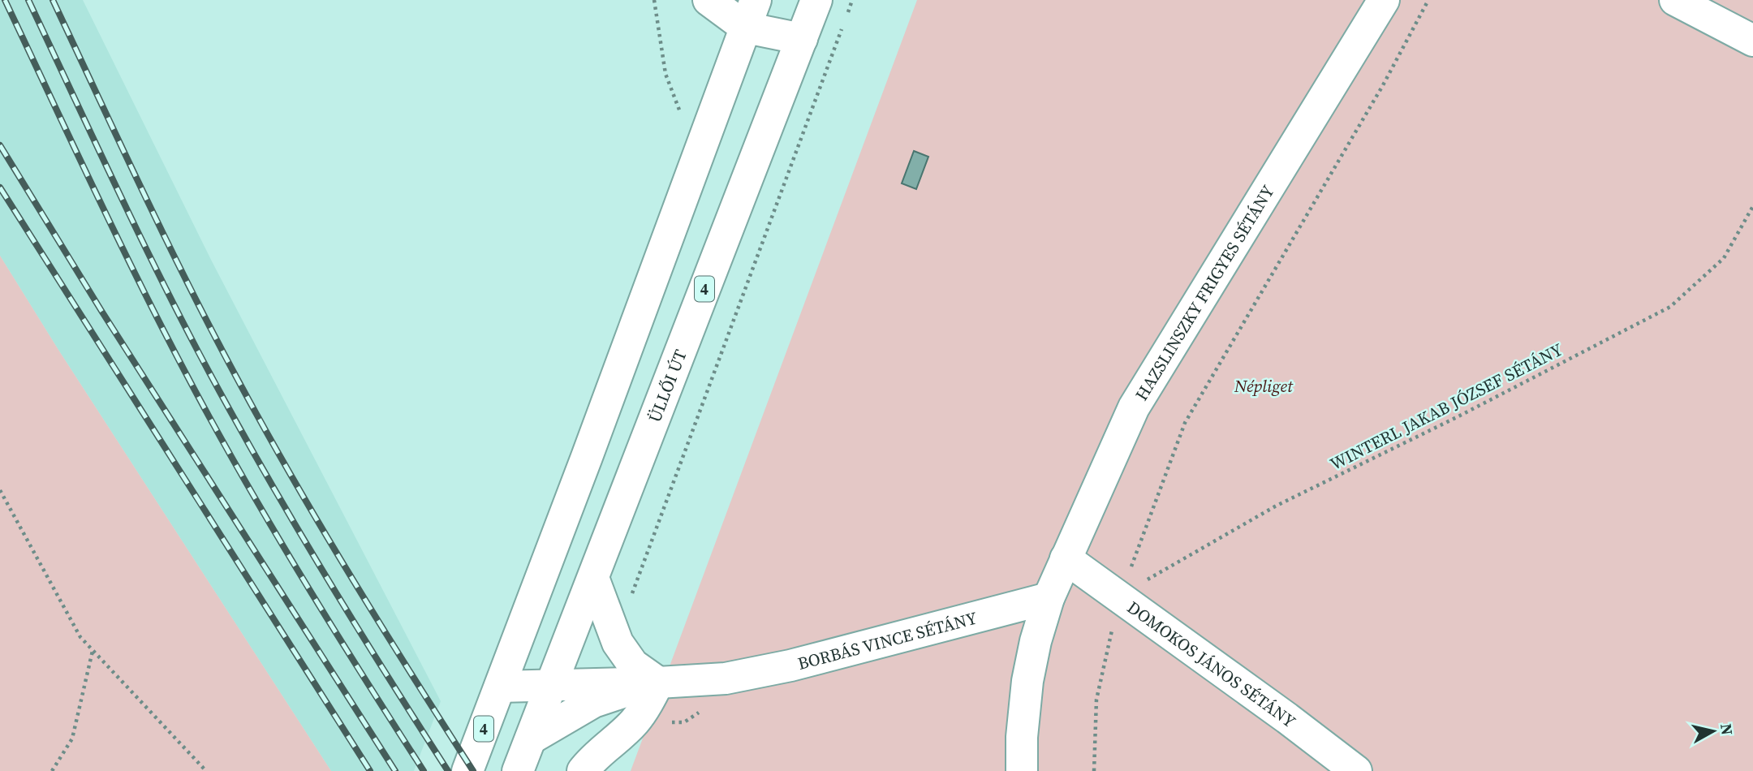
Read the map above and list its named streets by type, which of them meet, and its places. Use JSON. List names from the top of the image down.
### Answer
{
  "streets": {
    "main road": [
      "4",
      "HAZSLINSZKY FRIGYES SÉTÁNY",
      "ÜLLŐI ÚT",
      "BORBÁS VINCE SÉTÁNY",
      "DOMOKOS JÁNOS SÉTÁNY"
    ],
    "path": ["WINTERL JAKAB JÓZSEF SÉTÁNY"]
  },
  "crossings": [
    ["HAZSLINSZKY FRIGYES SÉTÁNY", "BORBÁS VINCE SÉTÁNY"],
    ["HAZSLINSZKY FRIGYES SÉTÁNY", "DOMOKOS JÁNOS SÉTÁNY"],
    ["WINTERL JAKAB JÓZSEF SÉTÁNY", "DOMOKOS JÁNOS SÉTÁNY"]
  ],
  "parks": ["Népliget"],
  "north": "right"
}
